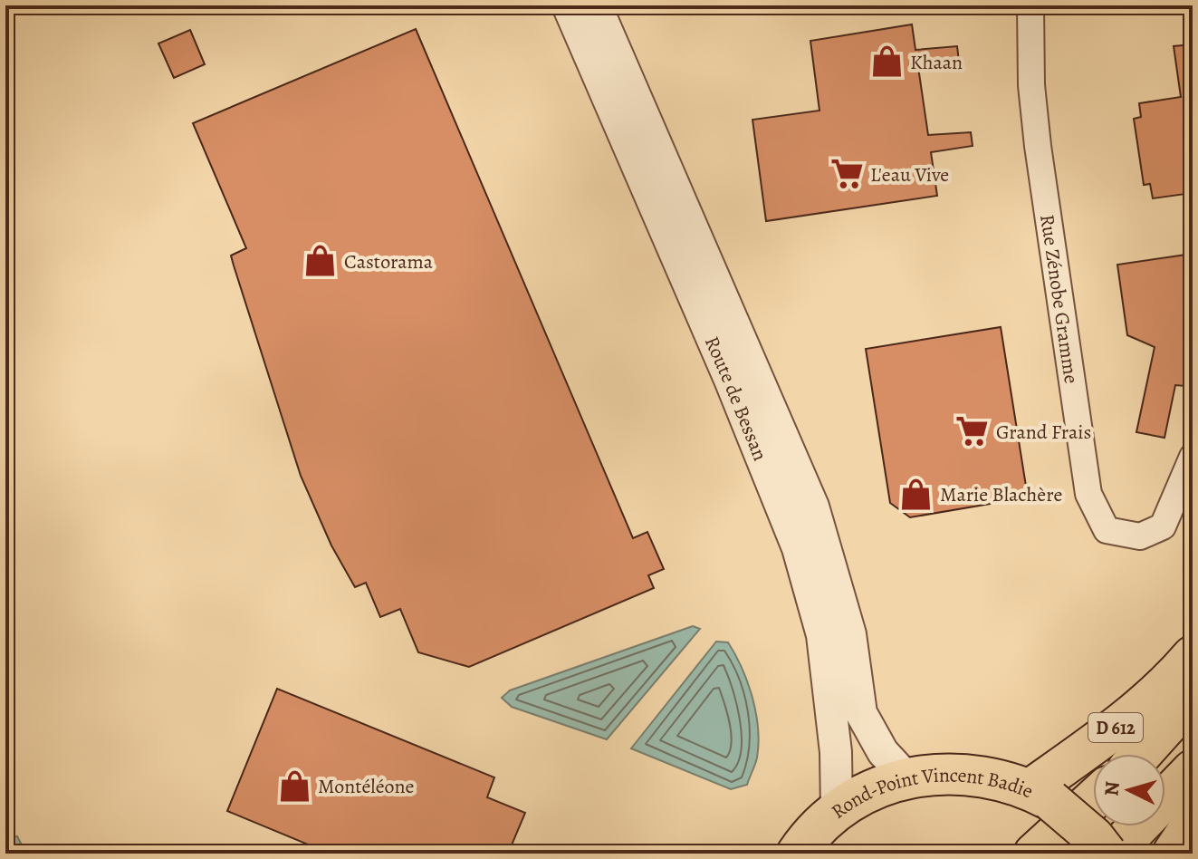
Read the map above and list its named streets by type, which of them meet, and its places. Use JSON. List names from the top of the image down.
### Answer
{
  "streets": {
    "main road": ["D 612", "Rond-Point Vincent Badie"],
    "street": ["Rue Zénobe Gramme", "Route de Bessan"]
  },
  "crossings": [
    ["Route de Bessan", "Rond-Point Vincent Badie"],
    ["D 612", "Rond-Point Vincent Badie"]
  ],
  "places": {
    "shop": [
      "Khaan",
      "Castorama",
      "Marie Blachère",
      "Montéléone"
    ],
    "supermarket": ["L'eau Vive", "Grand Frais"]
  },
  "north": "left"
}
